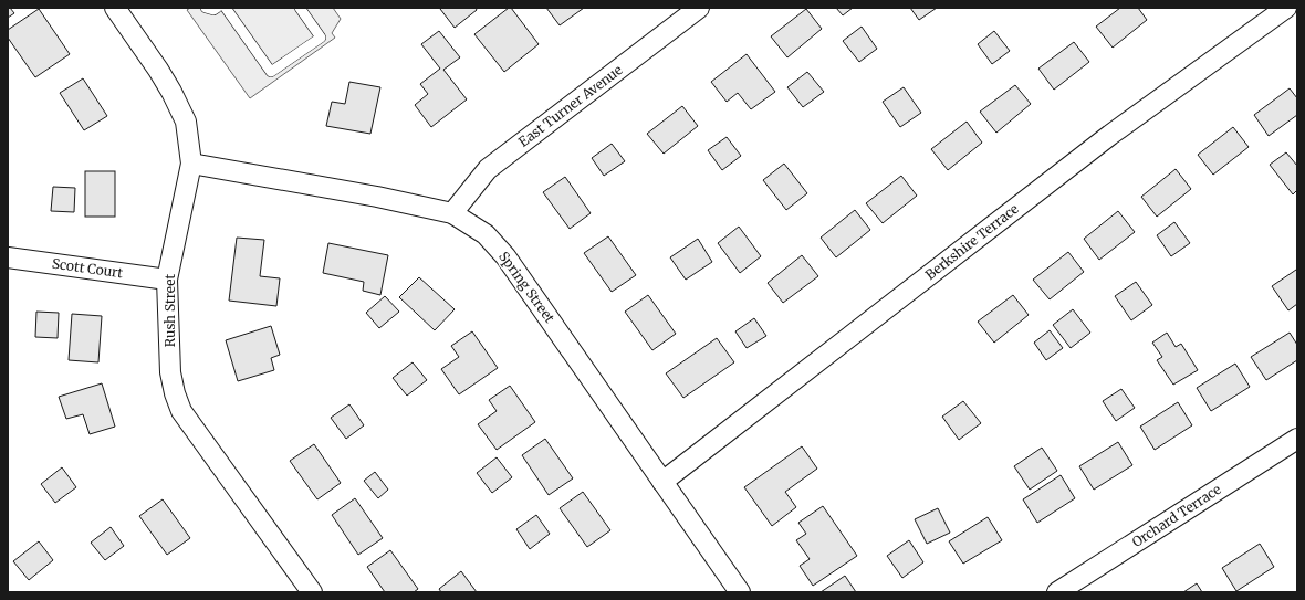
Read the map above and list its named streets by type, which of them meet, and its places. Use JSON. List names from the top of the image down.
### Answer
{
  "streets": {
    "street": [
      "East Turner Avenue",
      "Berkshire Terrace",
      "Scott Court",
      "Spring Street",
      "Rush Street",
      "Orchard Terrace"
    ]
  },
  "crossings": [
    ["East Turner Avenue", "Spring Street"],
    ["Berkshire Terrace", "Spring Street"],
    ["Scott Court", "Rush Street"],
    ["Spring Street", "Rush Street"]
  ]
}
